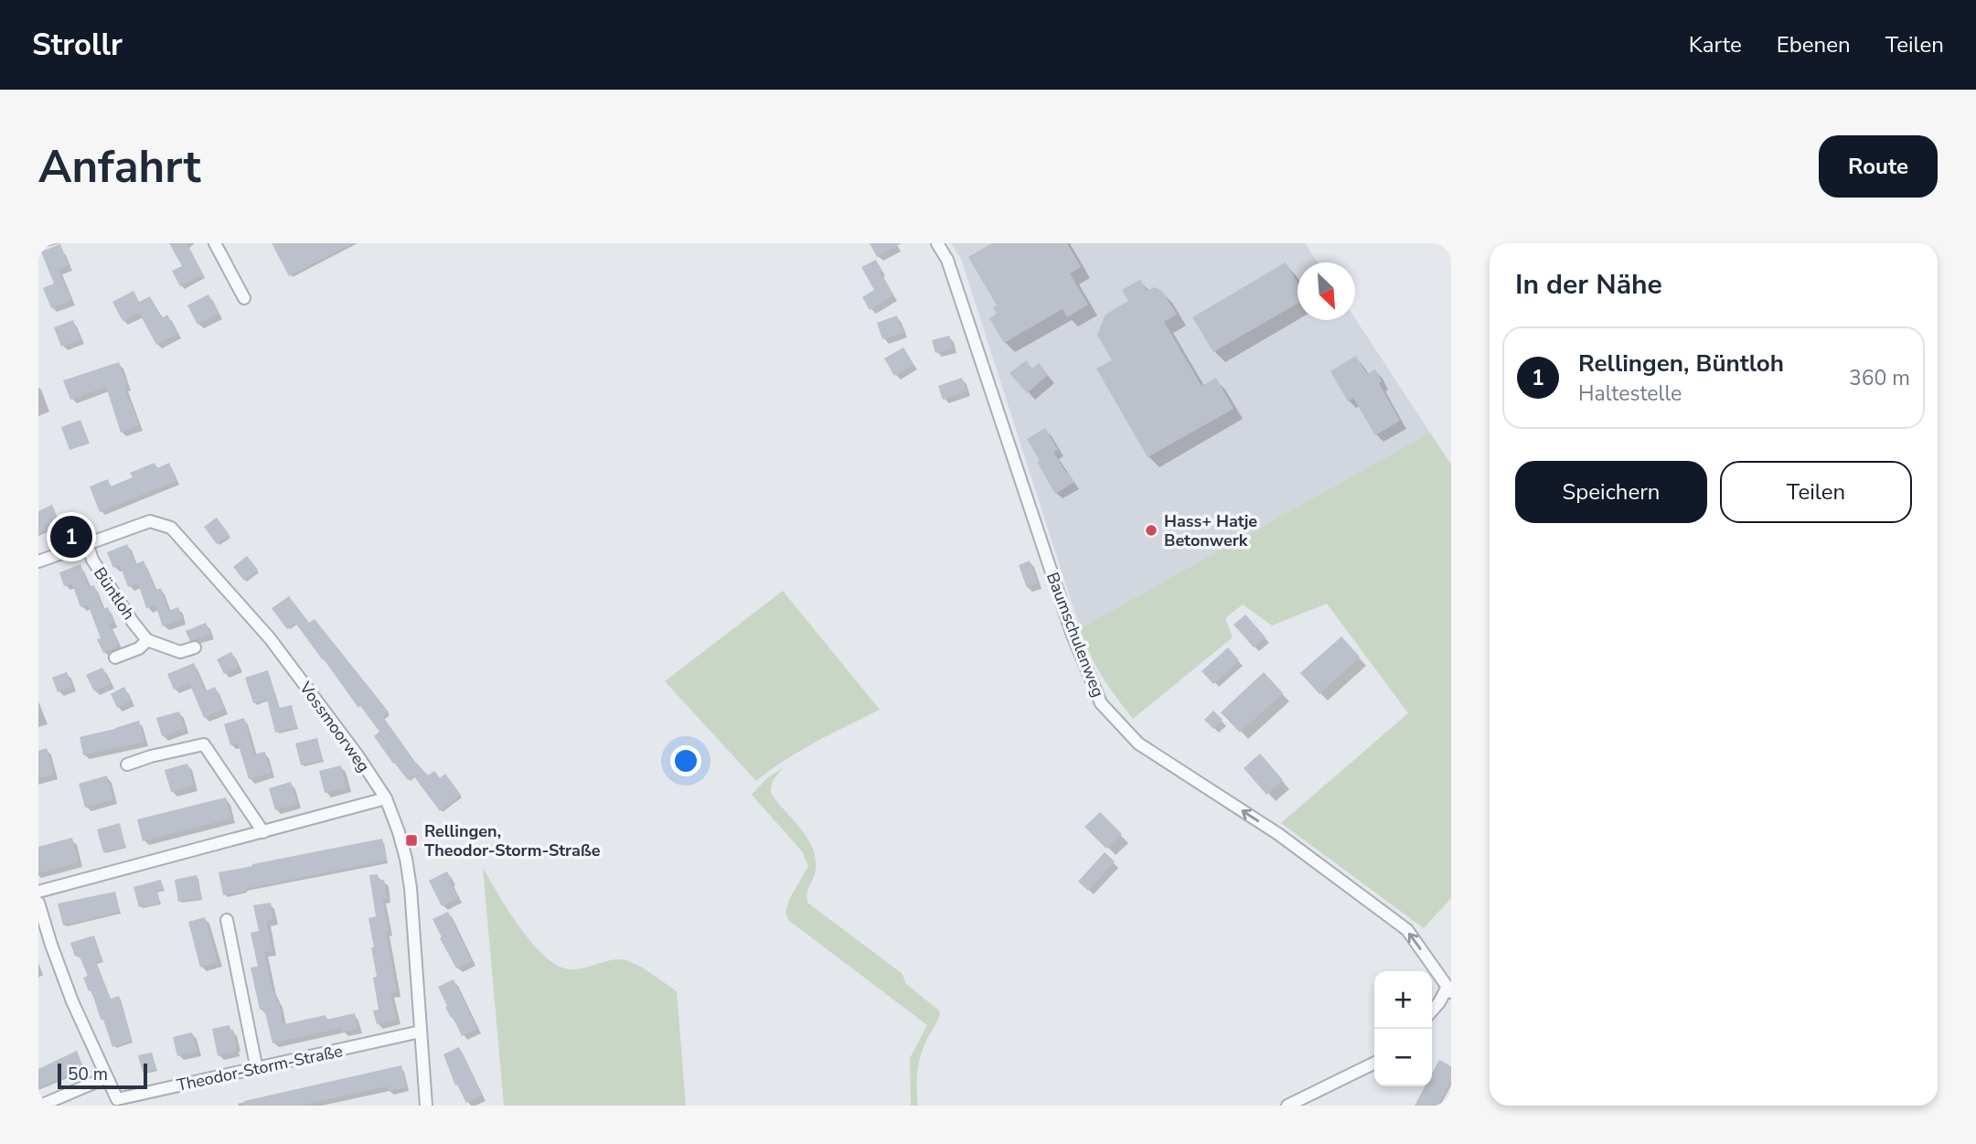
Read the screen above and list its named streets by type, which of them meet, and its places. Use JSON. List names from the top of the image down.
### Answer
{
  "streets": {
    "street": [
      "Büntloh",
      "Baumschulenweg",
      "Vossmoorweg",
      "Theodor-Storm-Straße"
    ]
  },
  "crossings": [
    ["Büntloh", "Vossmoorweg"],
    ["Vossmoorweg", "Theodor-Storm-Straße"]
  ],
  "one_way": ["Baumschulenweg"],
  "places": {
    "other": ["Hass+ Hatje Betonwerk"],
    "transit": ["Rellingen, Theodor-Storm-Straße"]
  },
  "scale_bar": "50 m",
  "north": "bottom right",
  "page": {
    "header": "Strollr",
    "nav": ["Karte", "Ebenen", "Teilen"],
    "buttons": [
      "Route",
      ["Speichern", "Teilen"]
    ],
    "title": "Anfahrt",
    "heading": "In der Nähe",
    "list": [
      {
        "mark": "1",
        "name": "Rellingen, Büntloh",
        "note": "Haltestelle",
        "value": "360 m"
      }
    ],
    "pins": "1",
    "map_buttons": ["+", "−"],
    "scale": "50 m"
  }
}
